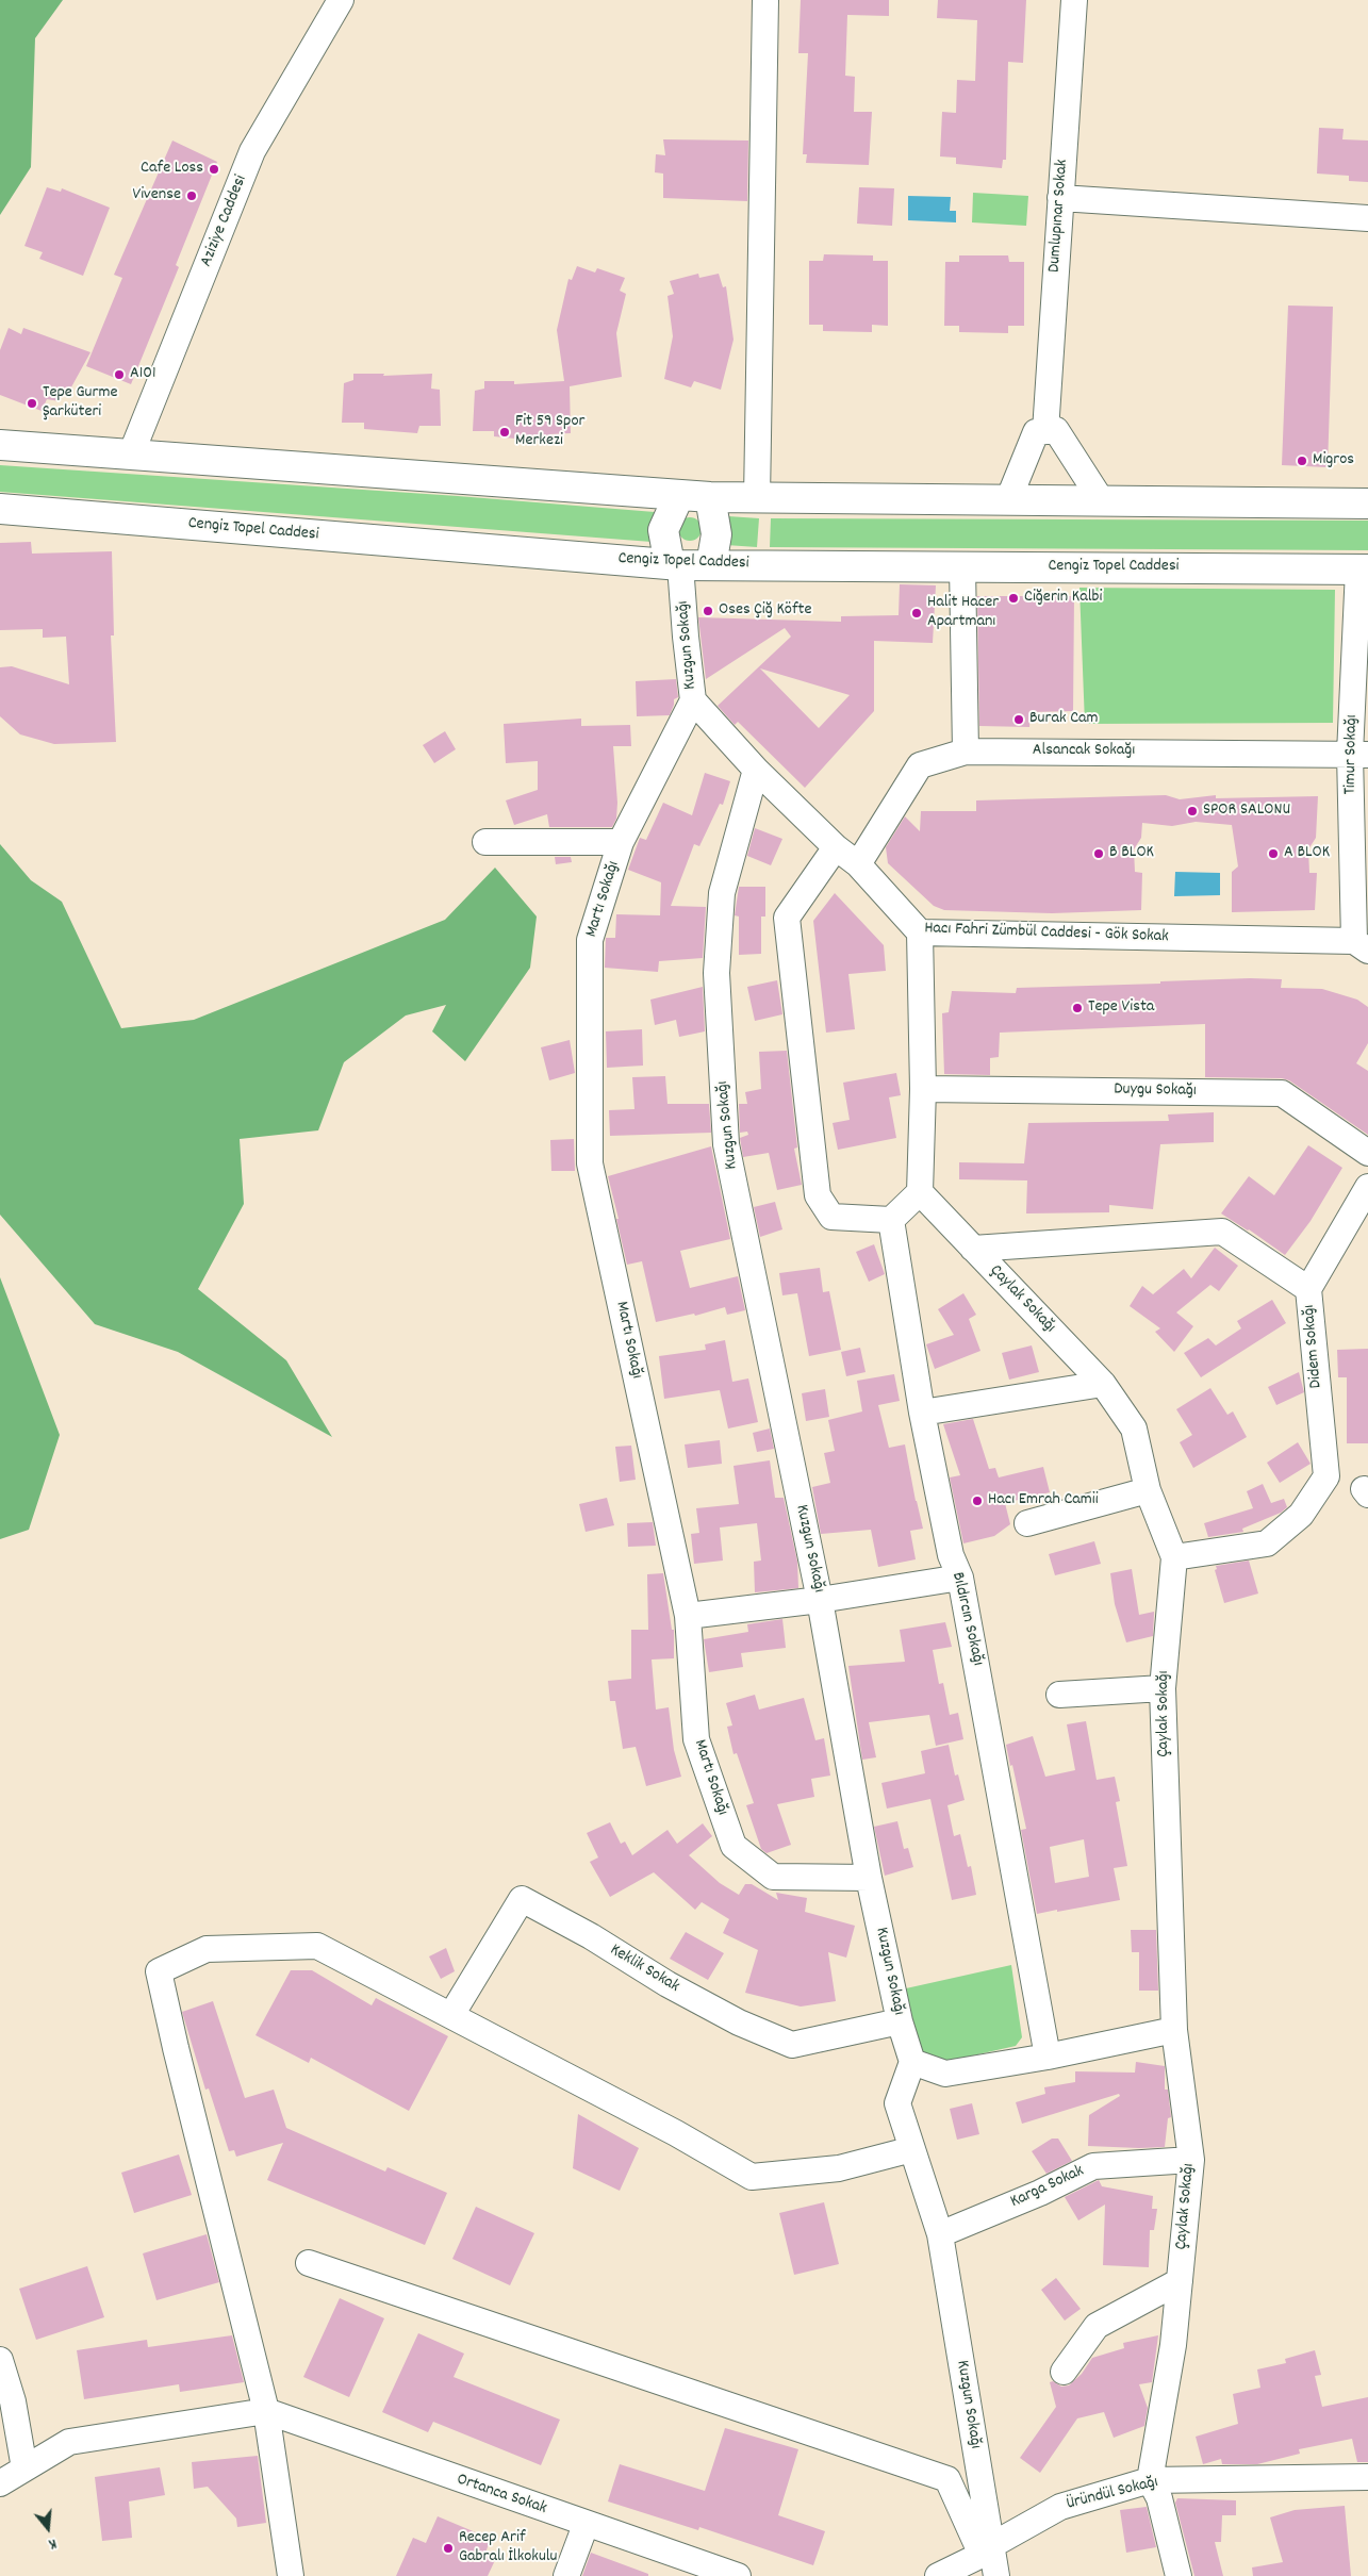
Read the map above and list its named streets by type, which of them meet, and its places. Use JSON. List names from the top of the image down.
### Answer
{
  "streets": {
    "main road": ["Cengiz Topel Caddesi"],
    "street": [
      "Dumlupınar Sokak",
      "Aziziye Caddesi",
      "Kuzgun Sokağı",
      "Alsancak Sokağı",
      "Timur Sokağı",
      "Martı Sokağı",
      "Hacı Fahri Zümbül Caddesi - Gök Sokak",
      "Duygu Sokağı",
      "Çaylak Sokağı",
      "Didem Sokağı",
      "Bıldırcın Sokağı",
      "Keklik Sokak",
      "Karga Sokak",
      "Üründül Sokağı",
      "Ortanca Sokak"
    ]
  },
  "crossings": [
    ["Cengiz Topel Caddesi", "Kuzgun Sokağı"],
    ["Cengiz Topel Caddesi", "Timur Sokağı"],
    ["Kuzgun Sokağı", "Martı Sokağı"],
    ["Kuzgun Sokağı", "Hacı Fahri Zümbül Caddesi - Gök Sokak"],
    ["Kuzgun Sokağı", "Keklik Sokak"],
    ["Kuzgun Sokağı", "Karga Sokak"],
    ["Kuzgun Sokağı", "Üründül Sokağı"],
    ["Alsancak Sokağı", "Timur Sokağı"],
    ["Alsancak Sokağı", "Hacı Fahri Zümbül Caddesi - Gök Sokak"],
    ["Timur Sokağı", "Hacı Fahri Zümbül Caddesi - Gök Sokak"],
    ["Çaylak Sokağı", "Didem Sokağı"],
    ["Çaylak Sokağı", "Karga Sokak"],
    ["Çaylak Sokağı", "Üründül Sokağı"]
  ],
  "places": [
    "Cafe Loss",
    "Vivense",
    "A101",
    "Tepe Gurme Şarküteri",
    "Fit 59 Spor Merkezi",
    "Migros",
    "Ciğerin Kalbi",
    "Oses Çiğ Köfte",
    "Halit Hacer Apartmanı",
    "Burak Cam",
    "SPOR SALONU",
    "B BLOK",
    "A BLOK",
    "Tepe Vista",
    "Hacı Emrah Camii",
    "Recep Arif Gabralı İlkokulu"
  ],
  "north": "bottom"
}
